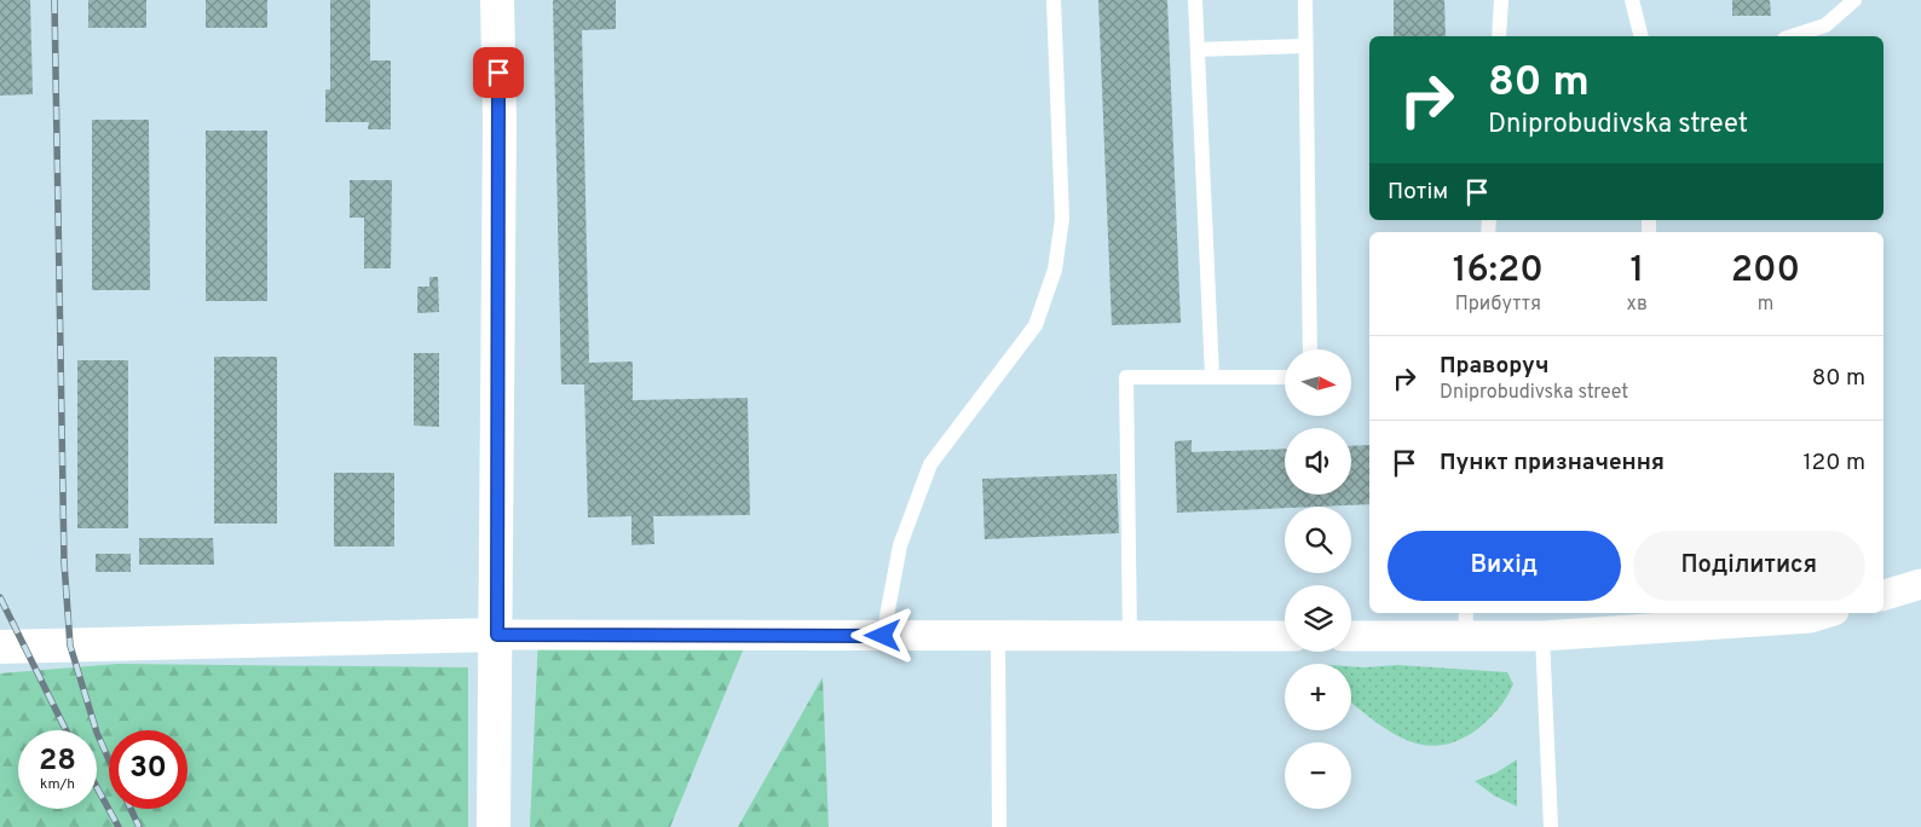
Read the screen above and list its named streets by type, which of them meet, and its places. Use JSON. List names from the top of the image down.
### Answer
{
  "north": "right",
  "page": {
    "turn": ["80 m", "Dniprobudivska street"],
    "then": "Потім",
    "eta": [
      "16:20",
      "Прибуття",
      "1",
      "хв",
      "200",
      "m"
    ],
    "list": [
      {
        "name": "Праворуч",
        "note": "Dniprobudivska street",
        "value": "80 m"
      },
      {
        "name": "Пункт призначення",
        "value": "120 m"
      }
    ],
    "map_buttons": ["+", "−"],
    "buttons": ["Вихід", "Поділитися"],
    "speed": "28 km/h",
    "limit": "30"
  }
}
